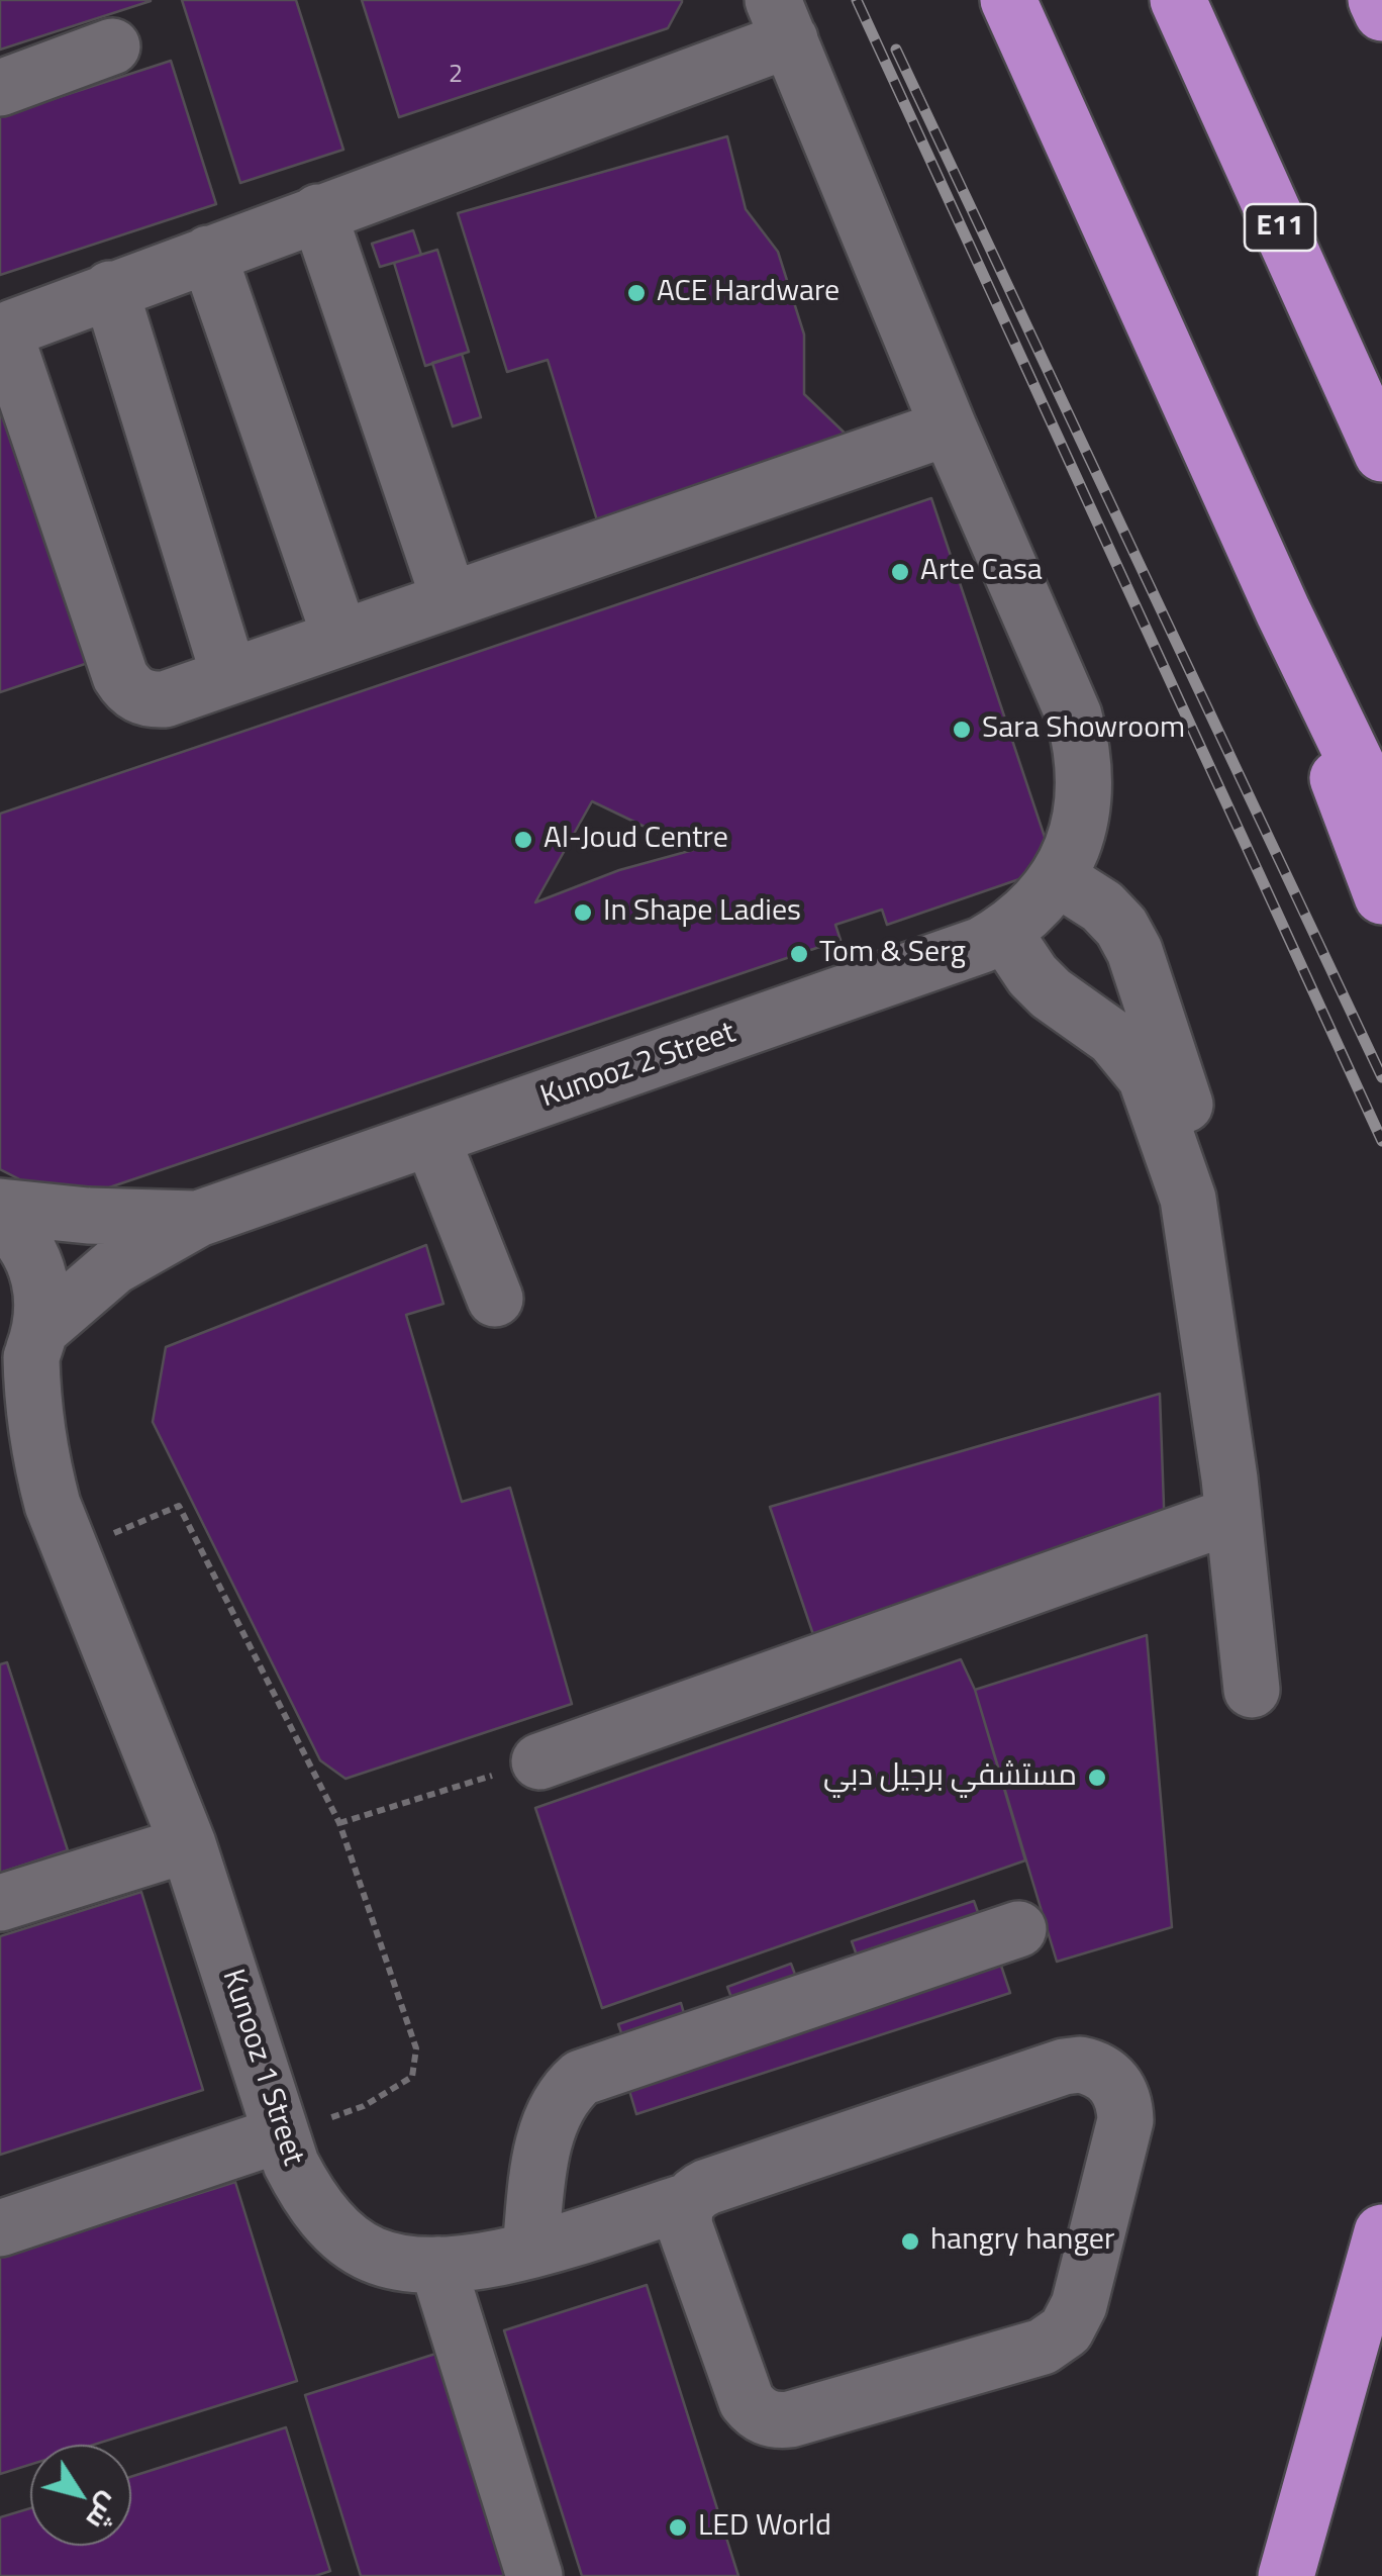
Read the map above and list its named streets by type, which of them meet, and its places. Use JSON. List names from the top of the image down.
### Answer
{
  "streets": {
    "highway": ["E11"],
    "street": ["Kunooz 2 Street", "Kunooz 1 Street"]
  },
  "crossings": [
    ["Kunooz 2 Street", "Kunooz 1 Street"]
  ],
  "places": [
    "ACE Hardware",
    "Arte Casa",
    "Sara Showroom",
    "Al-Joud Centre",
    "In Shape Ladies",
    "Tom & Serg",
    "مستشفي برجيل دبي",
    "hangry hanger",
    "LED World"
  ],
  "house_numbers": ["2"],
  "north": "bottom right"
}
